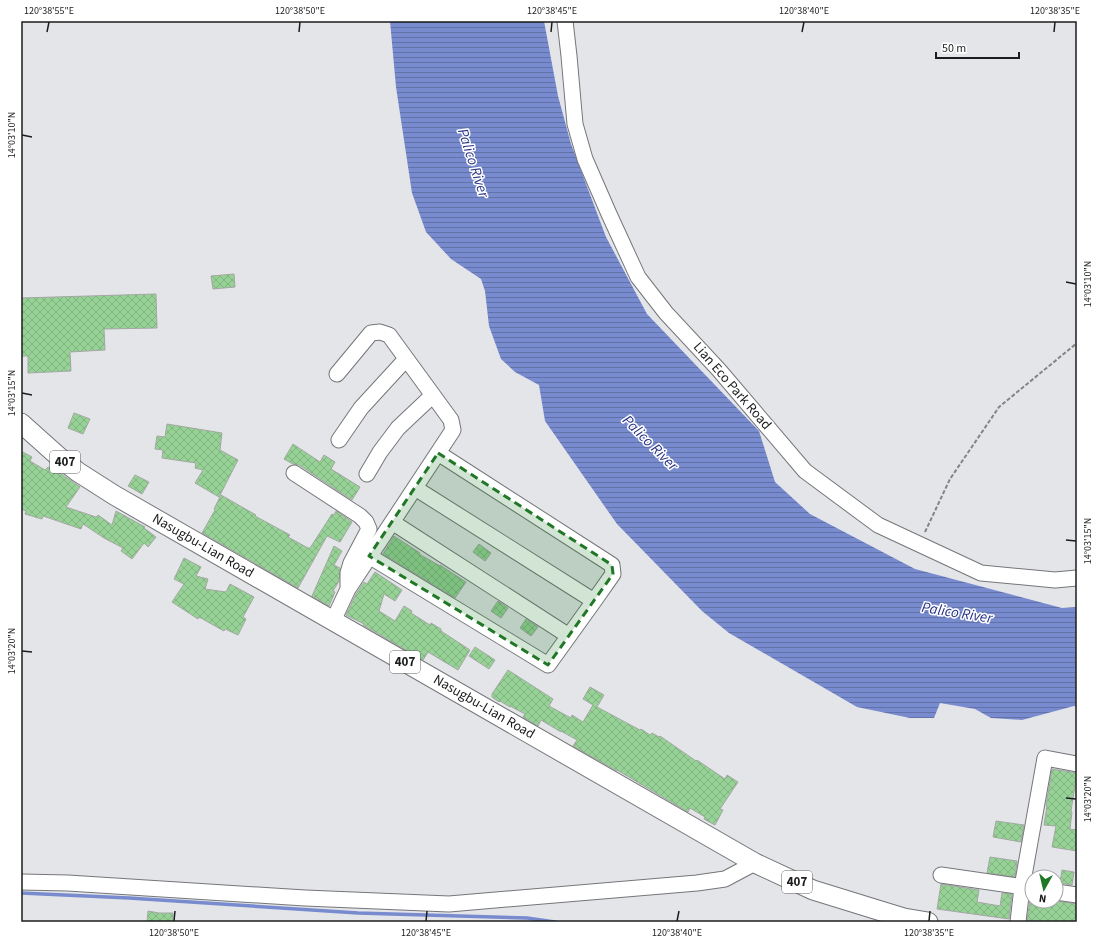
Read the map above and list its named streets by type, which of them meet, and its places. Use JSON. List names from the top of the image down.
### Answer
{
  "streets": {
    "main road": ["407", "Nasugbu-Lian Road"],
    "street": ["Lian Eco Park Road"]
  },
  "water": ["Palico River"],
  "scale_bar": "50 m",
  "north": "bottom",
  "coordinates": [
    "120°38'55\"E",
    "120°38'50\"E",
    "120°38'45\"E",
    "120°38'40\"E",
    "120°38'35\"E",
    "14°03'10\"N",
    "14°03'15\"N",
    "14°03'20\"N"
  ]
}
